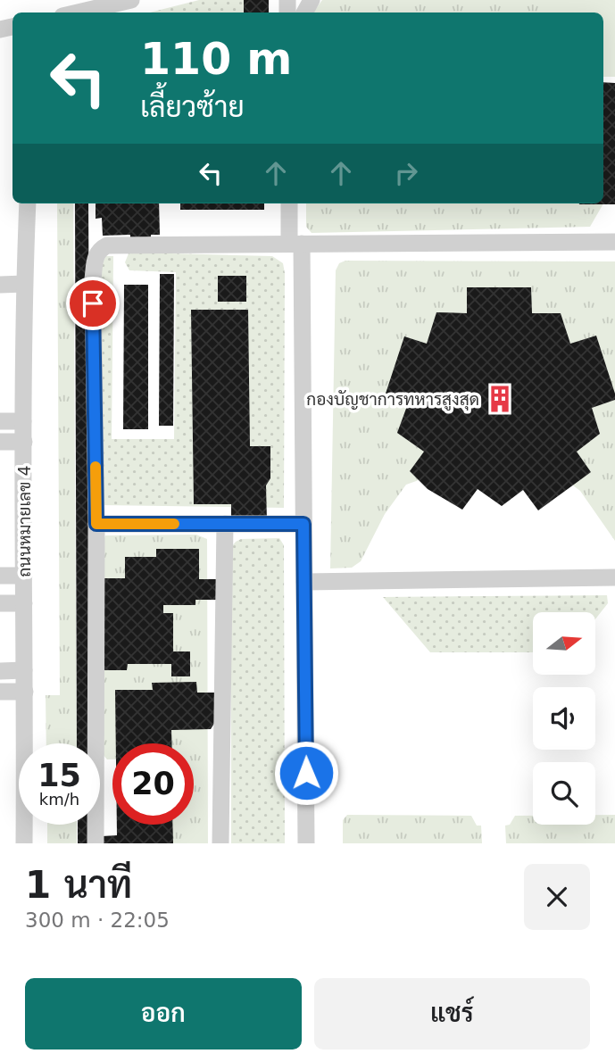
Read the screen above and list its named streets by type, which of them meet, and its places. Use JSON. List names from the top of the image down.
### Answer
{
  "streets": {
    "street": ["ถนนหมายเลข 4"]
  },
  "places": {
    "building": ["กองบัญชาการทหารสูงสุด"]
  },
  "north": "right",
  "page": {
    "turn": ["110 m", "เลี้ยวซ้าย"],
    "speed": "15 km/h",
    "limit": "20",
    "heading": ["1 นาที", "300 m · 22:05"],
    "buttons": ["ออก", "แชร์"]
  }
}
